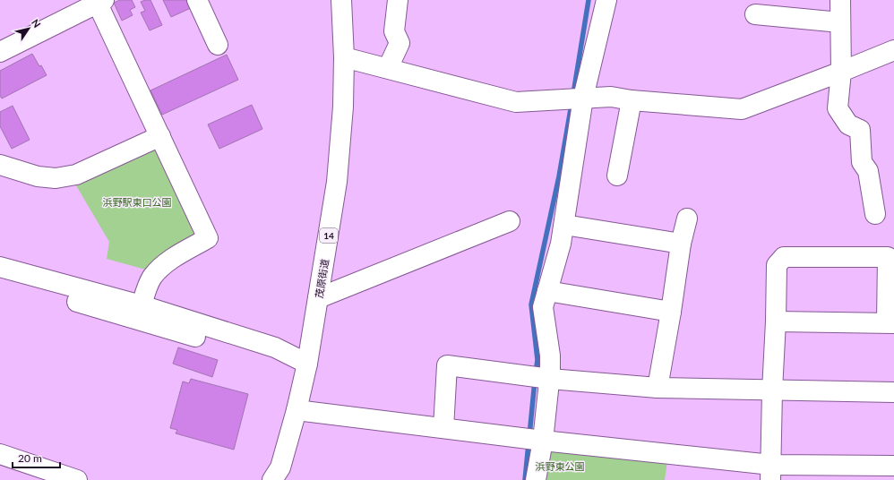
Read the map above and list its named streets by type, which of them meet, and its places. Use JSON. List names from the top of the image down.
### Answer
{
  "streets": {
    "street": ["14", "茂原街道"]
  },
  "parks": ["浜野駅東口公園", "浜野東公園"],
  "scale_bar": "20 m",
  "north": "top right"
}
